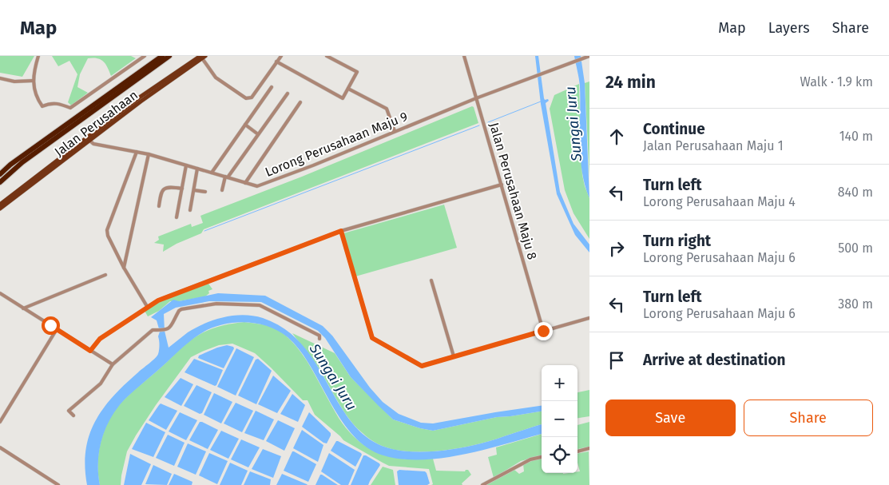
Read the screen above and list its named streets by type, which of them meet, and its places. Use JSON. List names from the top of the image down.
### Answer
{
  "streets": {
    "main road": ["Jalan Perusahaan"],
    "street": ["Lorong Perusahaan Maju 9", "Jalan Perusahaan Maju 8"]
  },
  "crossings": [
    ["Jalan Perusahaan", "Lorong Perusahaan Maju 9"],
    ["Lorong Perusahaan Maju 9", "Jalan Perusahaan Maju 8"]
  ],
  "water": ["Sungai Juru"],
  "page": {
    "header": "Map",
    "nav": ["Map", "Layers", "Share"],
    "heading": ["24 min", "Walk · 1.9 km"],
    "list": [
      ["Continue", "Jalan Perusahaan Maju 1", "140 m"],
      ["Turn left", "Lorong Perusahaan Maju 4", "840 m"],
      ["Turn right", "Lorong Perusahaan Maju 6", "500 m"],
      ["Turn left", "Lorong Perusahaan Maju 6", "380 m"],
      "Arrive at destination"
    ],
    "map_buttons": ["+", "−"],
    "buttons": ["Save", "Share"]
  }
}
